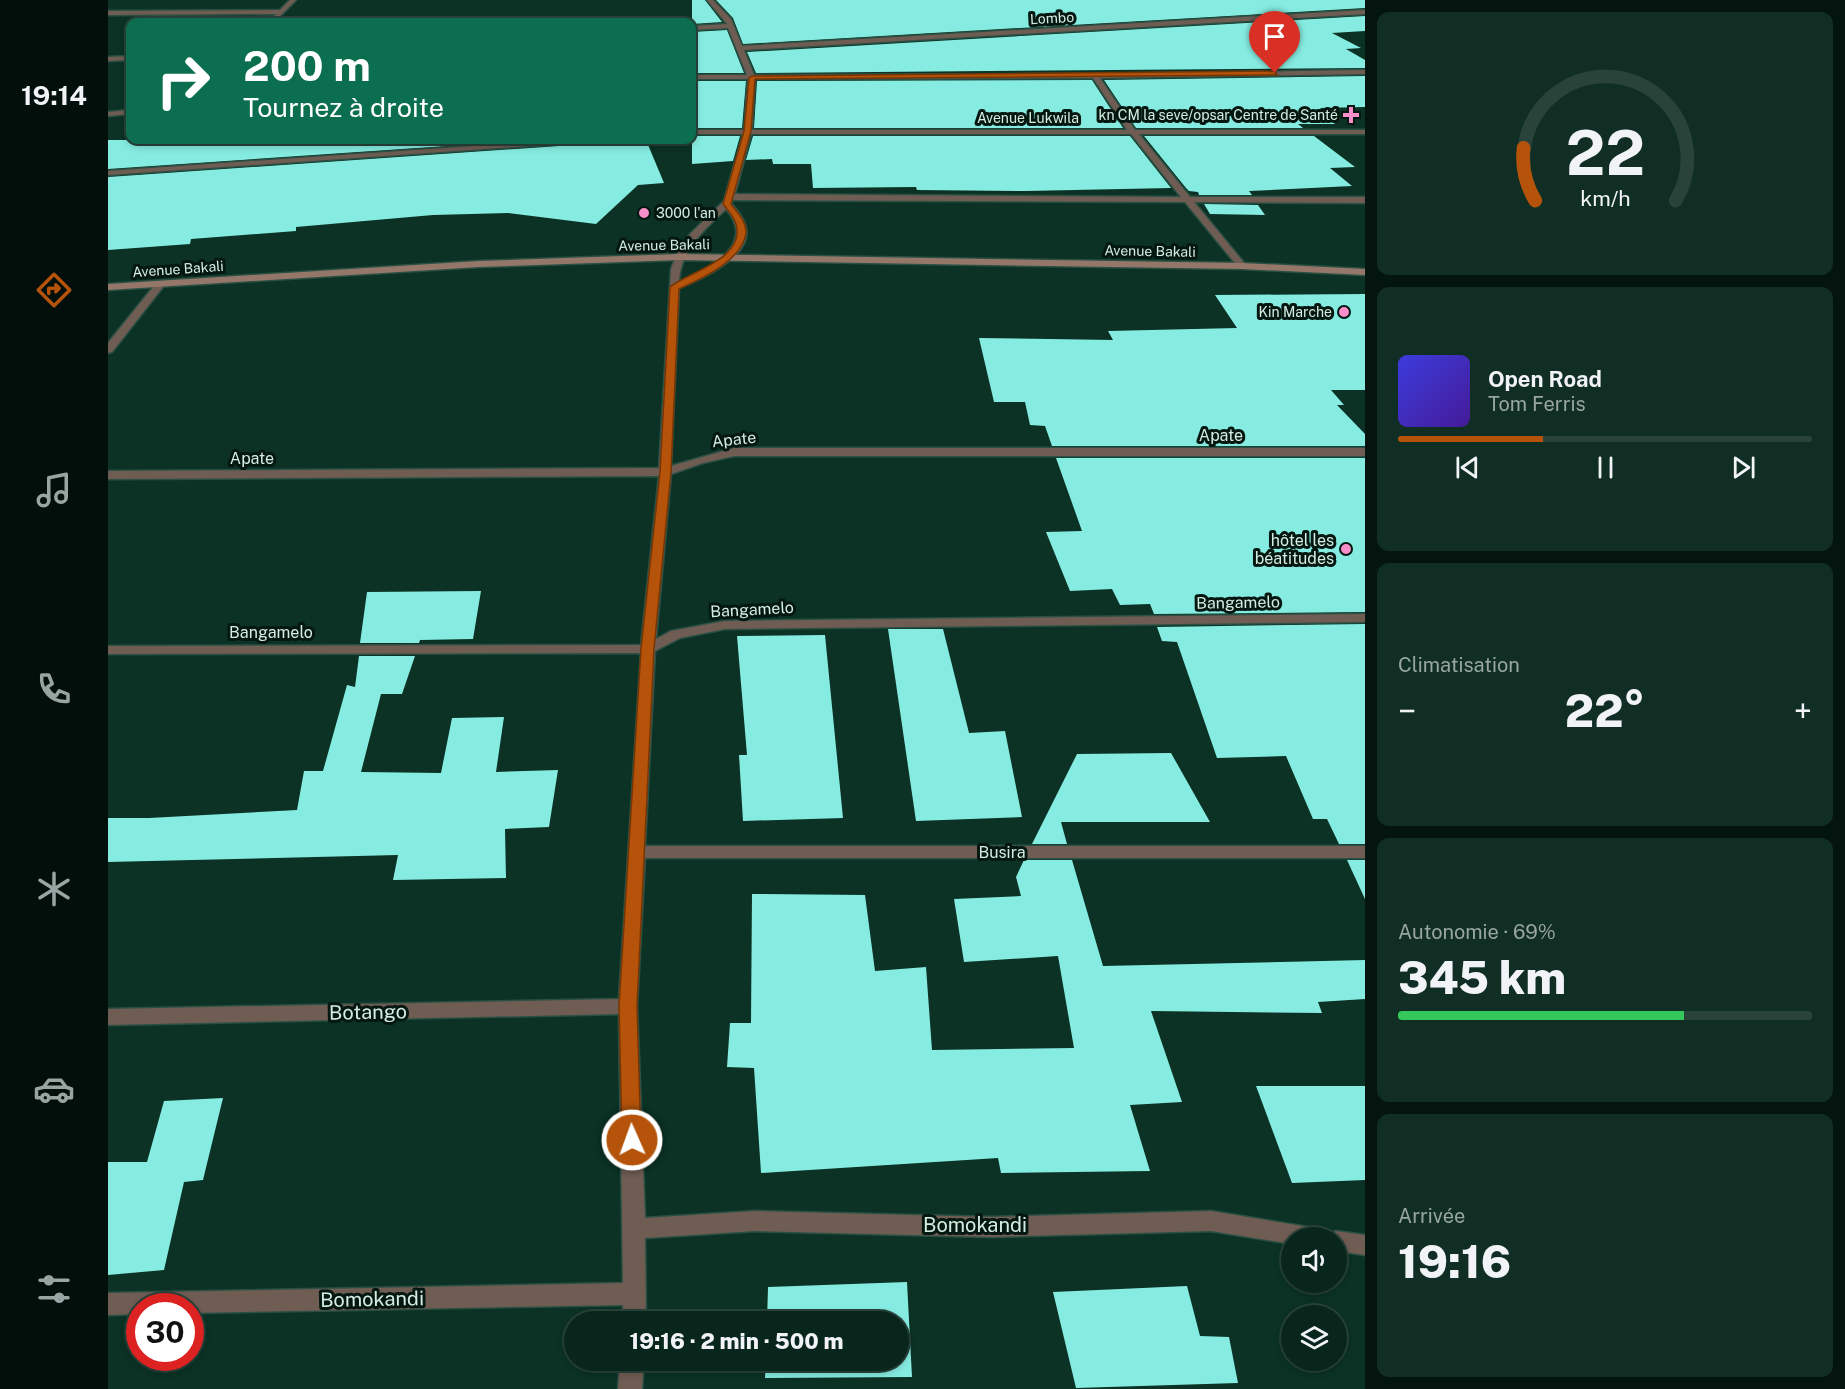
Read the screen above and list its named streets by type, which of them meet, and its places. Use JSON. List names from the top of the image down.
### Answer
{
  "streets": {
    "street": [
      "Lombo",
      "Avenue Lukwila",
      "Avenue Bakali",
      "Apate",
      "Bangamelo",
      "Busira",
      "Botango",
      "Bomokandi"
    ]
  },
  "places": {
    "health": ["kn CM la seve/opsar Centre de Santé"],
    "other": ["3000 l'an", "Kin Marche", "hôtel les béatitudes"]
  },
  "page": {
    "tabs": "19:14",
    "turn": ["200 m", "Tournez à droite"],
    "song": ["Open Road", "Tom Ferris"],
    "tile": [
      "Climatisation",
      ["Autonomie · 69%", "345 km"],
      ["Arrivée", "19:16"]
    ],
    "heat": ["−", "22°", "+"],
    "limit": "30",
    "trip": "19:16 · 2 min · 500 m",
    "gauge": ["22", "km/h"]
  }
}
